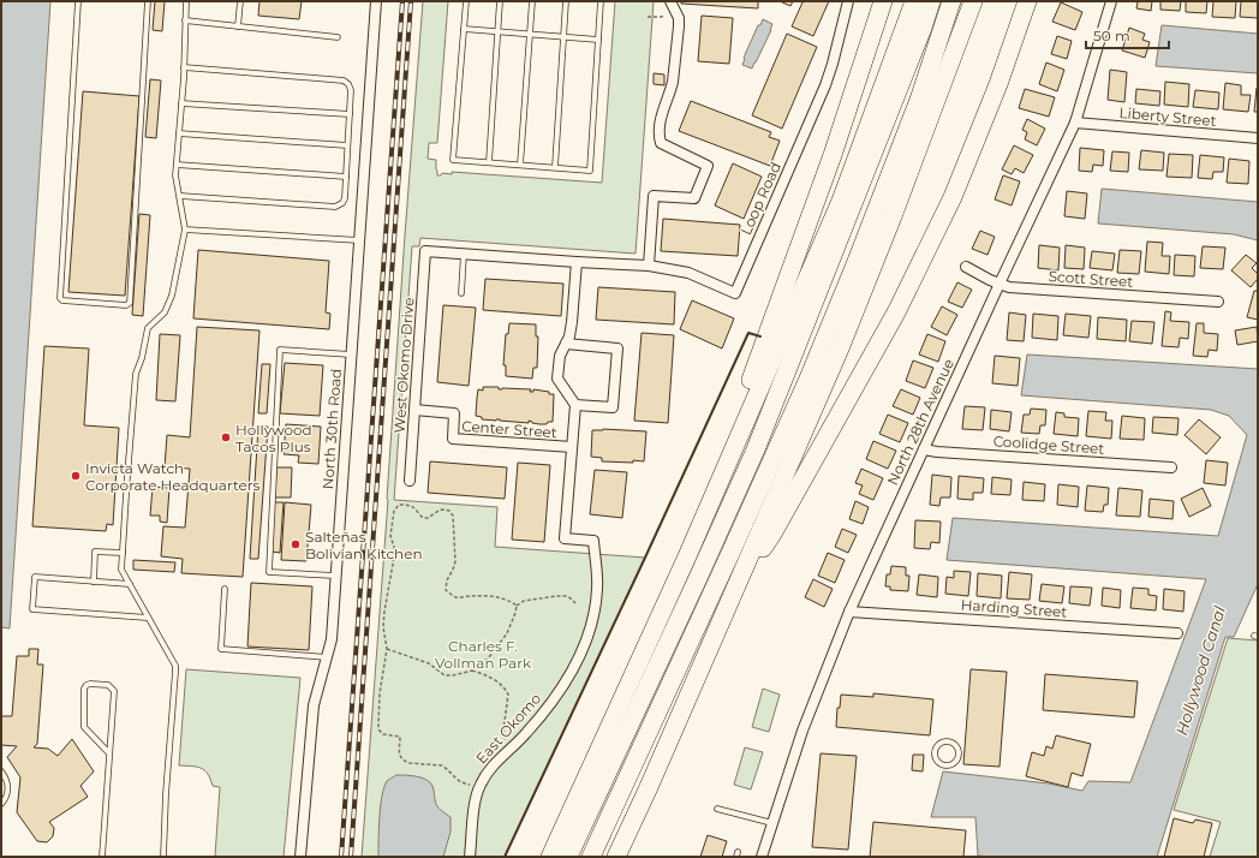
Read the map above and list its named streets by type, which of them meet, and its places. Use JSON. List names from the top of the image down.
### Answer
{
  "streets": {
    "street": [
      "Liberty Street",
      "Loop Road",
      "Scott Street",
      "West Okomo Drive",
      "North 28th Avenue",
      "North 30th Road",
      "Center Street",
      "Coolidge Street",
      "Harding Street",
      "East Okomo"
    ]
  },
  "crossings": [
    ["Liberty Street", "North 28th Avenue"],
    ["Scott Street", "North 28th Avenue"],
    ["West Okomo Drive", "Center Street"],
    ["North 28th Avenue", "Coolidge Street"],
    ["North 28th Avenue", "Harding Street"],
    ["Center Street", "East Okomo"]
  ],
  "water": ["Hollywood Canal"],
  "parks": ["Charles F. Vollman Park"],
  "places": ["Hollywood Tacos Plus", "Invicta Watch Corporate Headquarters", "Salteñas Bolivian Kitchen"],
  "scale_bar": "50 m"
}
